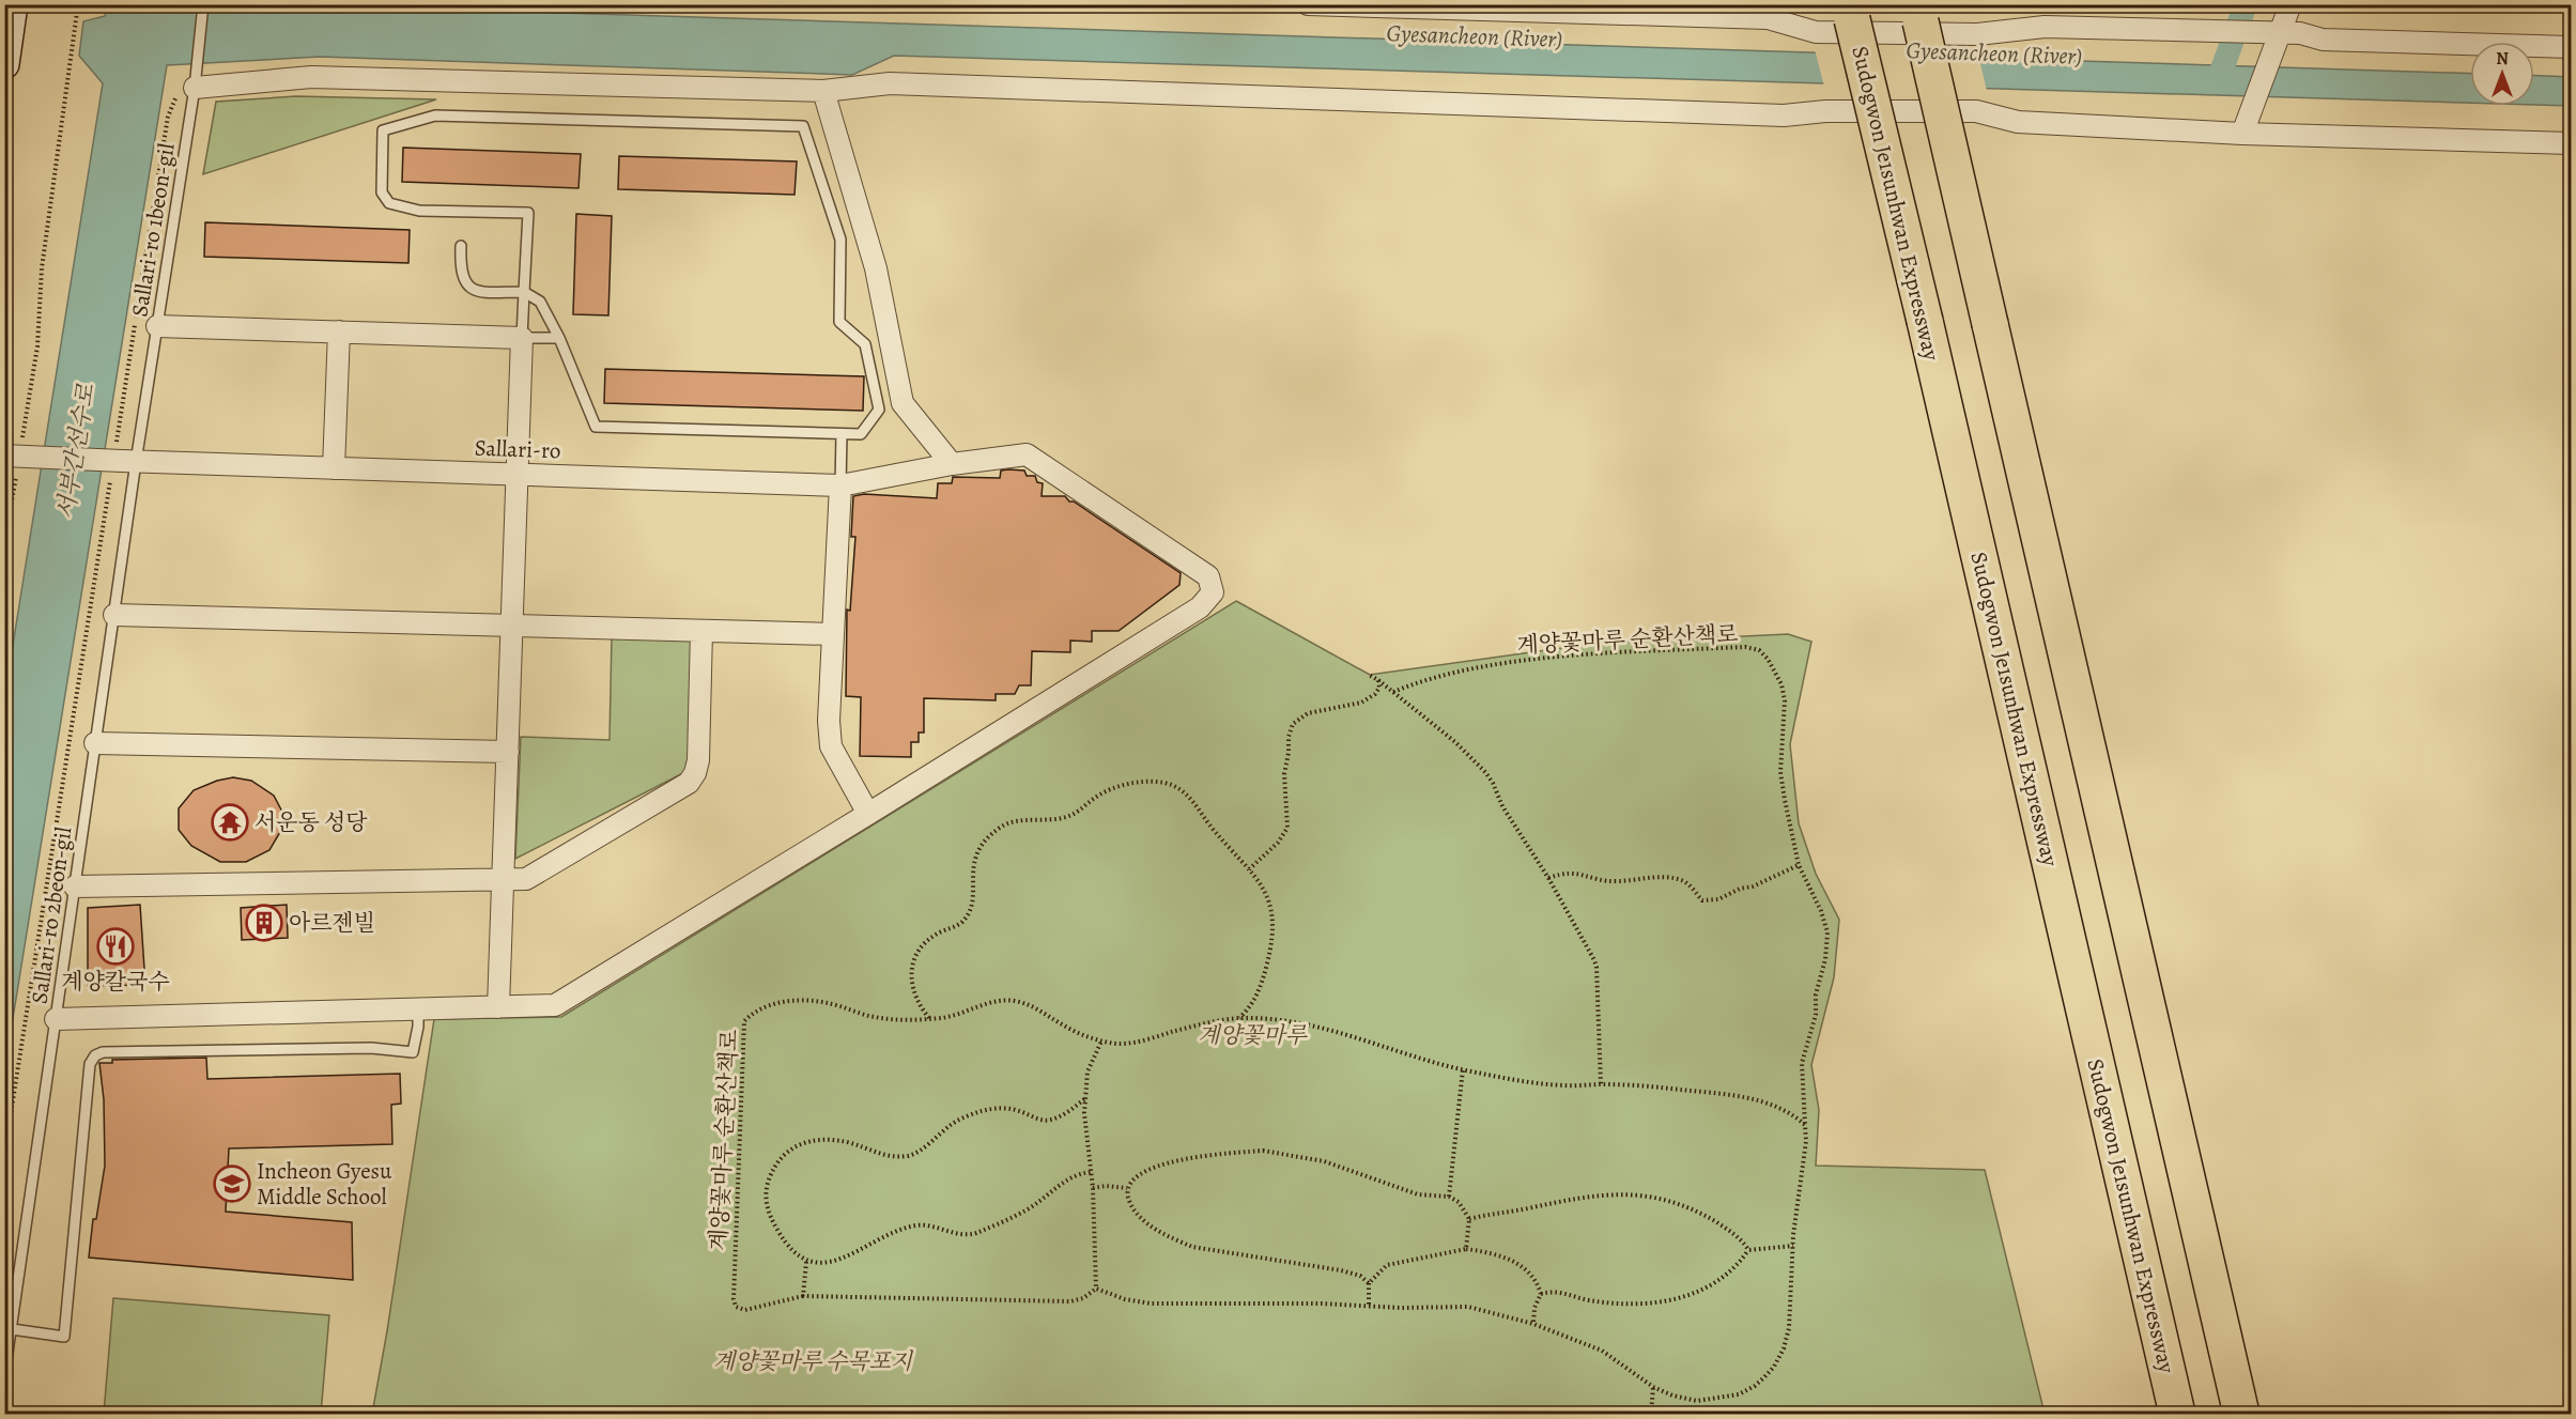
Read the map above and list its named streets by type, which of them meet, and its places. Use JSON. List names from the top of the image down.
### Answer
{
  "streets": {
    "highway": ["Sudogwon Je1sunhwan Expressway"],
    "street": ["Sallari-ro"],
    "lane": ["Sallari-ro 1beon-gil", "Sallari-ro 2beon-gil"],
    "path": ["계양꽃마루 순환산책로"]
  },
  "crossings": [
    ["Sallari-ro 1beon-gil", "Sallari-ro"],
    ["Sallari-ro 1beon-gil", "Sallari-ro 2beon-gil"],
    ["Sallari-ro", "Sallari-ro 2beon-gil"]
  ],
  "water": ["Gyesancheon (River)", "서부간선수로"],
  "parks": ["계양꽃마루", "계양꽃마루 수목포지"],
  "places": {
    "temple": ["서운동 성당"],
    "building": ["아르젠빌"],
    "restaurant": ["계양칼국수"],
    "school or university": ["Incheon Gyesu Middle School"]
  },
  "north": "top"
}
